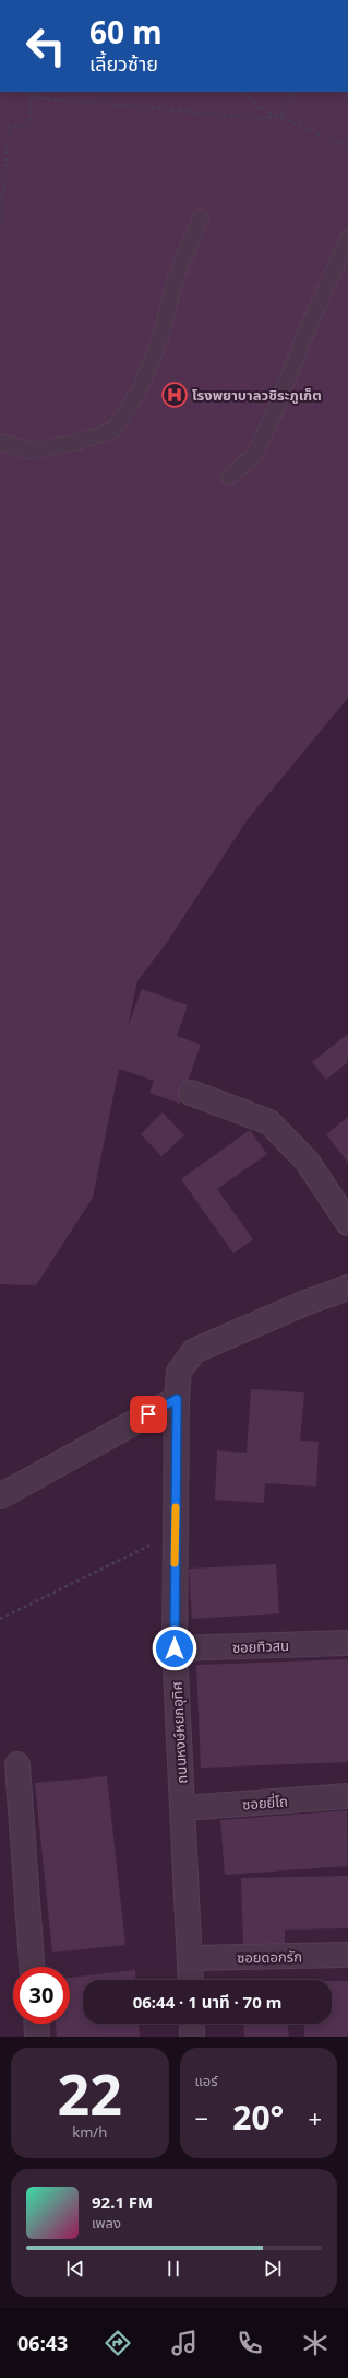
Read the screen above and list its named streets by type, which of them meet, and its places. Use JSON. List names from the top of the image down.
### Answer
{
  "streets": {
    "street": [
      "ซอยทิวสน",
      "ถนนหงษ์หยกอุทิศ",
      "ซอยยี่โถ",
      "ซอยดอกรัก"
    ]
  },
  "crossings": [
    ["ซอยทิวสน", "ถนนหงษ์หยกอุทิศ"],
    ["ถนนหงษ์หยกอุทิศ", "ซอยยี่โถ"],
    ["ถนนหงษ์หยกอุทิศ", "ซอยดอกรัก"]
  ],
  "places": {
    "hospital": ["โรงพยาบาลวชิระภูเก็ต"]
  },
  "page": {
    "turn": ["60 m", "เลี้ยวซ้าย"],
    "limit": "30",
    "trip": "06:44 · 1 นาที · 70 m",
    "tile": [
      ["22", "km/h"],
      "แอร์"
    ],
    "heat": ["−", "20°", "+"],
    "song": ["92.1 FM", "เพลง"],
    "tabs": "06:43"
  }
}
